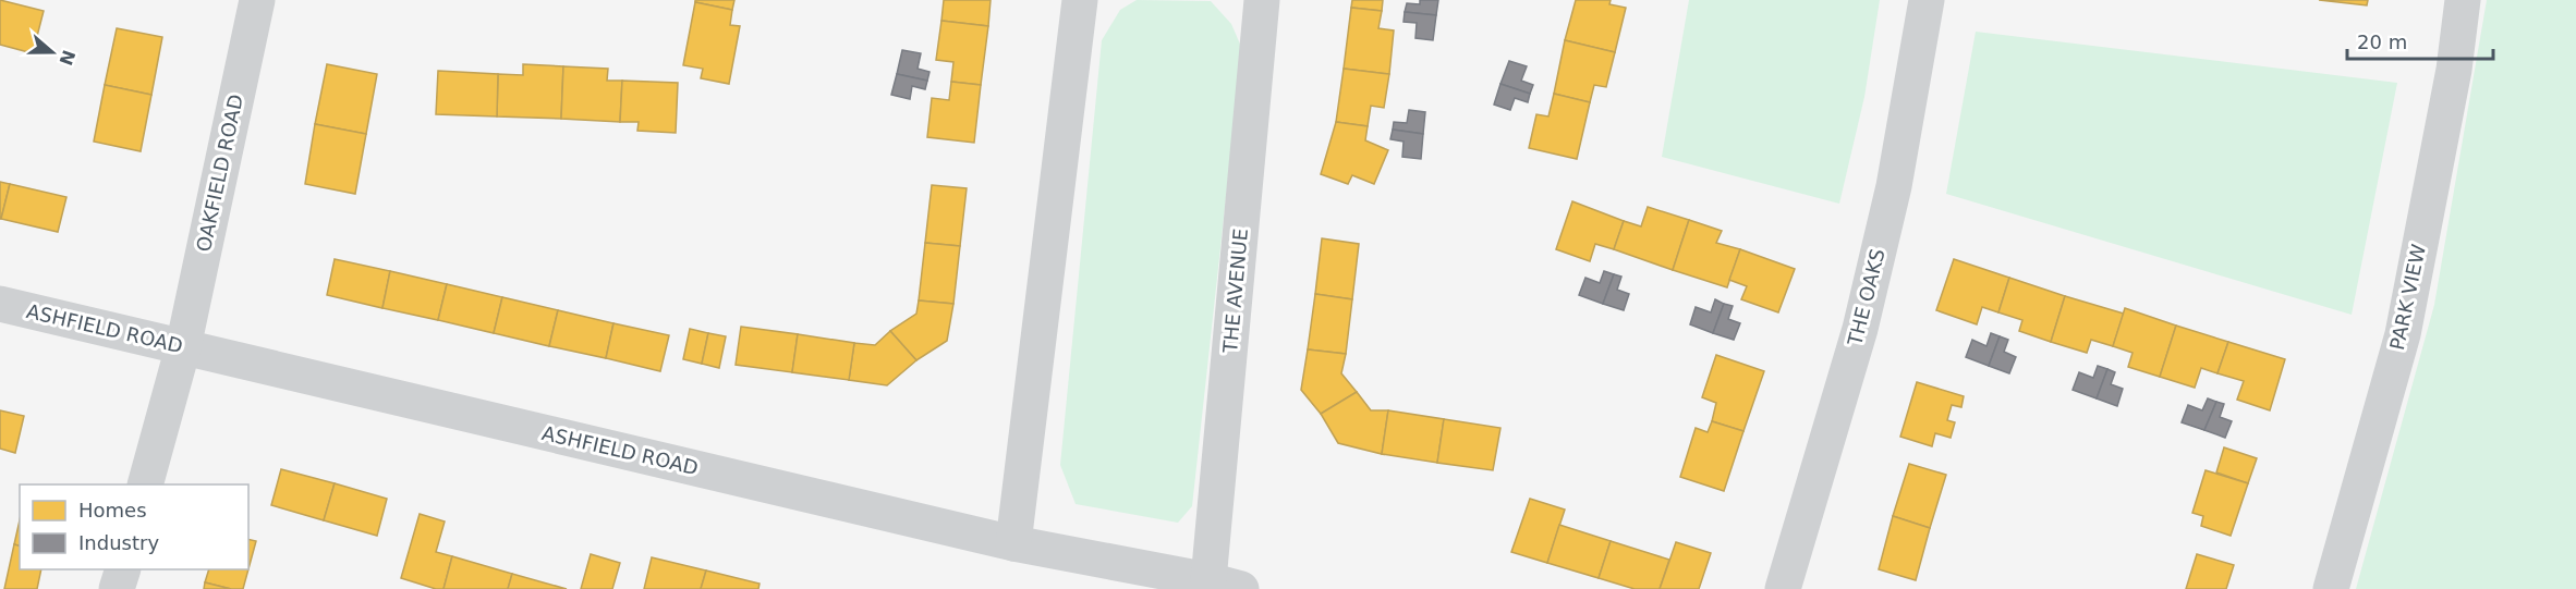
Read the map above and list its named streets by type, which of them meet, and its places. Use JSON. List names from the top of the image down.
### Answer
{
  "streets": {
    "street": [
      "OAKFIELD ROAD",
      "THE AVENUE",
      "THE OAKS",
      "PARK VIEW",
      "ASHFIELD ROAD"
    ]
  },
  "crossings": [
    ["OAKFIELD ROAD", "ASHFIELD ROAD"],
    ["THE AVENUE", "ASHFIELD ROAD"]
  ],
  "legend": ["Homes", "Industry"],
  "scale_bar": "20 m",
  "north": "right"
}
